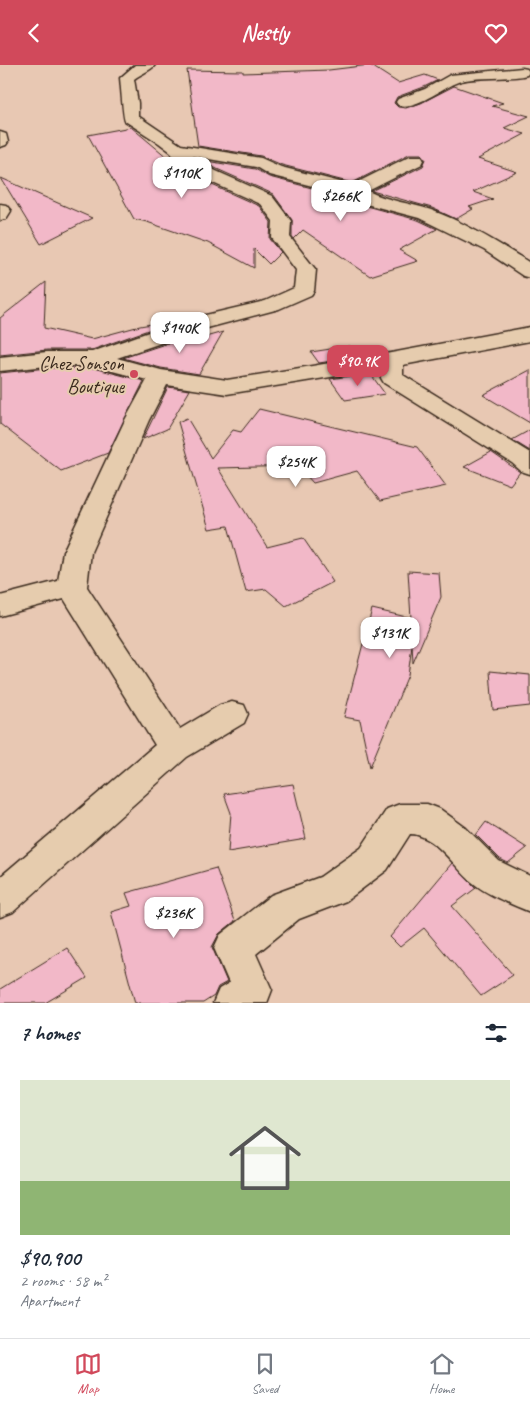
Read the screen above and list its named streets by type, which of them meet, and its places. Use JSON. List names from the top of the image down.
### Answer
{
  "places": ["Chez Sonson Boutique"],
  "page": {
    "header": "Nestly",
    "price": [
      "$110K",
      "$266K",
      "$140K",
      "$90.9K",
      "$254K",
      "$131K",
      "$236K"
    ],
    "heading": "7 homes",
    "list": [
      {
        "name": "$90,900",
        "note": "2 rooms · 58 m² · Apartment"
      }
    ],
    "tabs": ["Map", "Saved", "Home"]
  }
}
